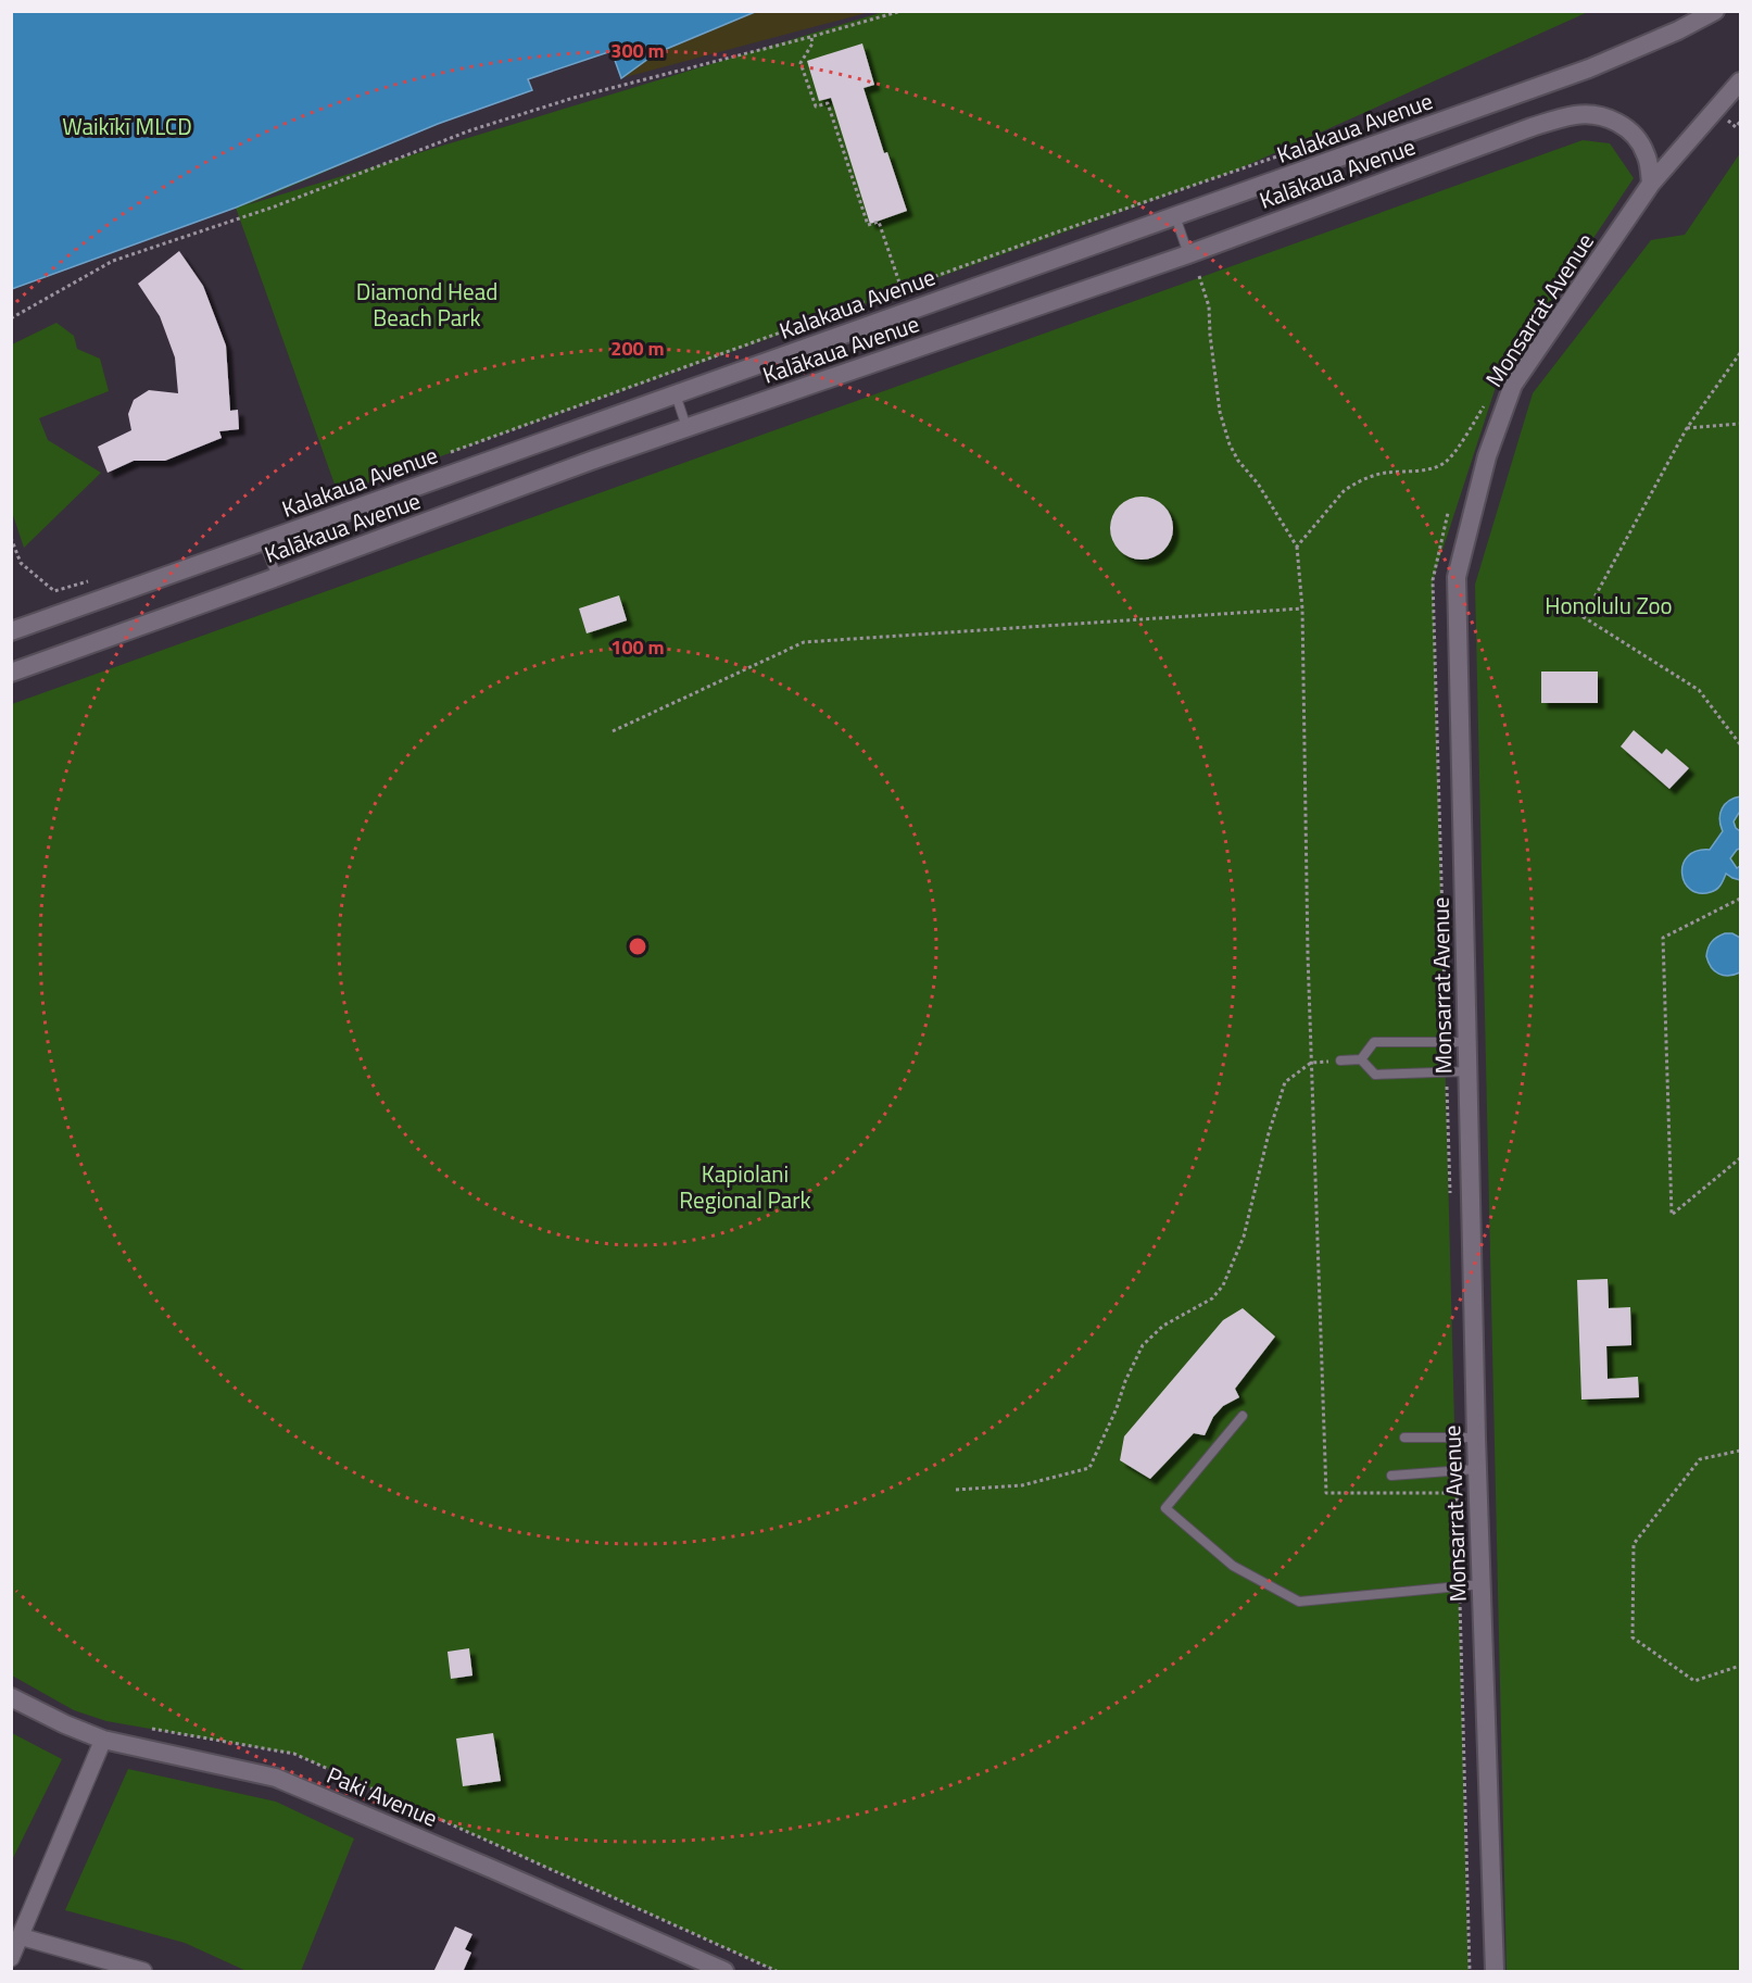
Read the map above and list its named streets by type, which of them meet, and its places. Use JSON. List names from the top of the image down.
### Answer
{
  "streets": {
    "street": [
      "Kalakaua Avenue",
      "Kalākaua Avenue",
      "Monsarrat Avenue",
      "Paki Avenue"
    ]
  },
  "crossings": [
    ["Kalākaua Avenue", "Monsarrat Avenue"]
  ],
  "parks": [
    "Waikīkī MLCD",
    "Diamond Head Beach Park",
    "Honolulu Zoo",
    "Kapiolani Regional Park"
  ],
  "rings": ["300 m", "200 m", "100 m"]
}
